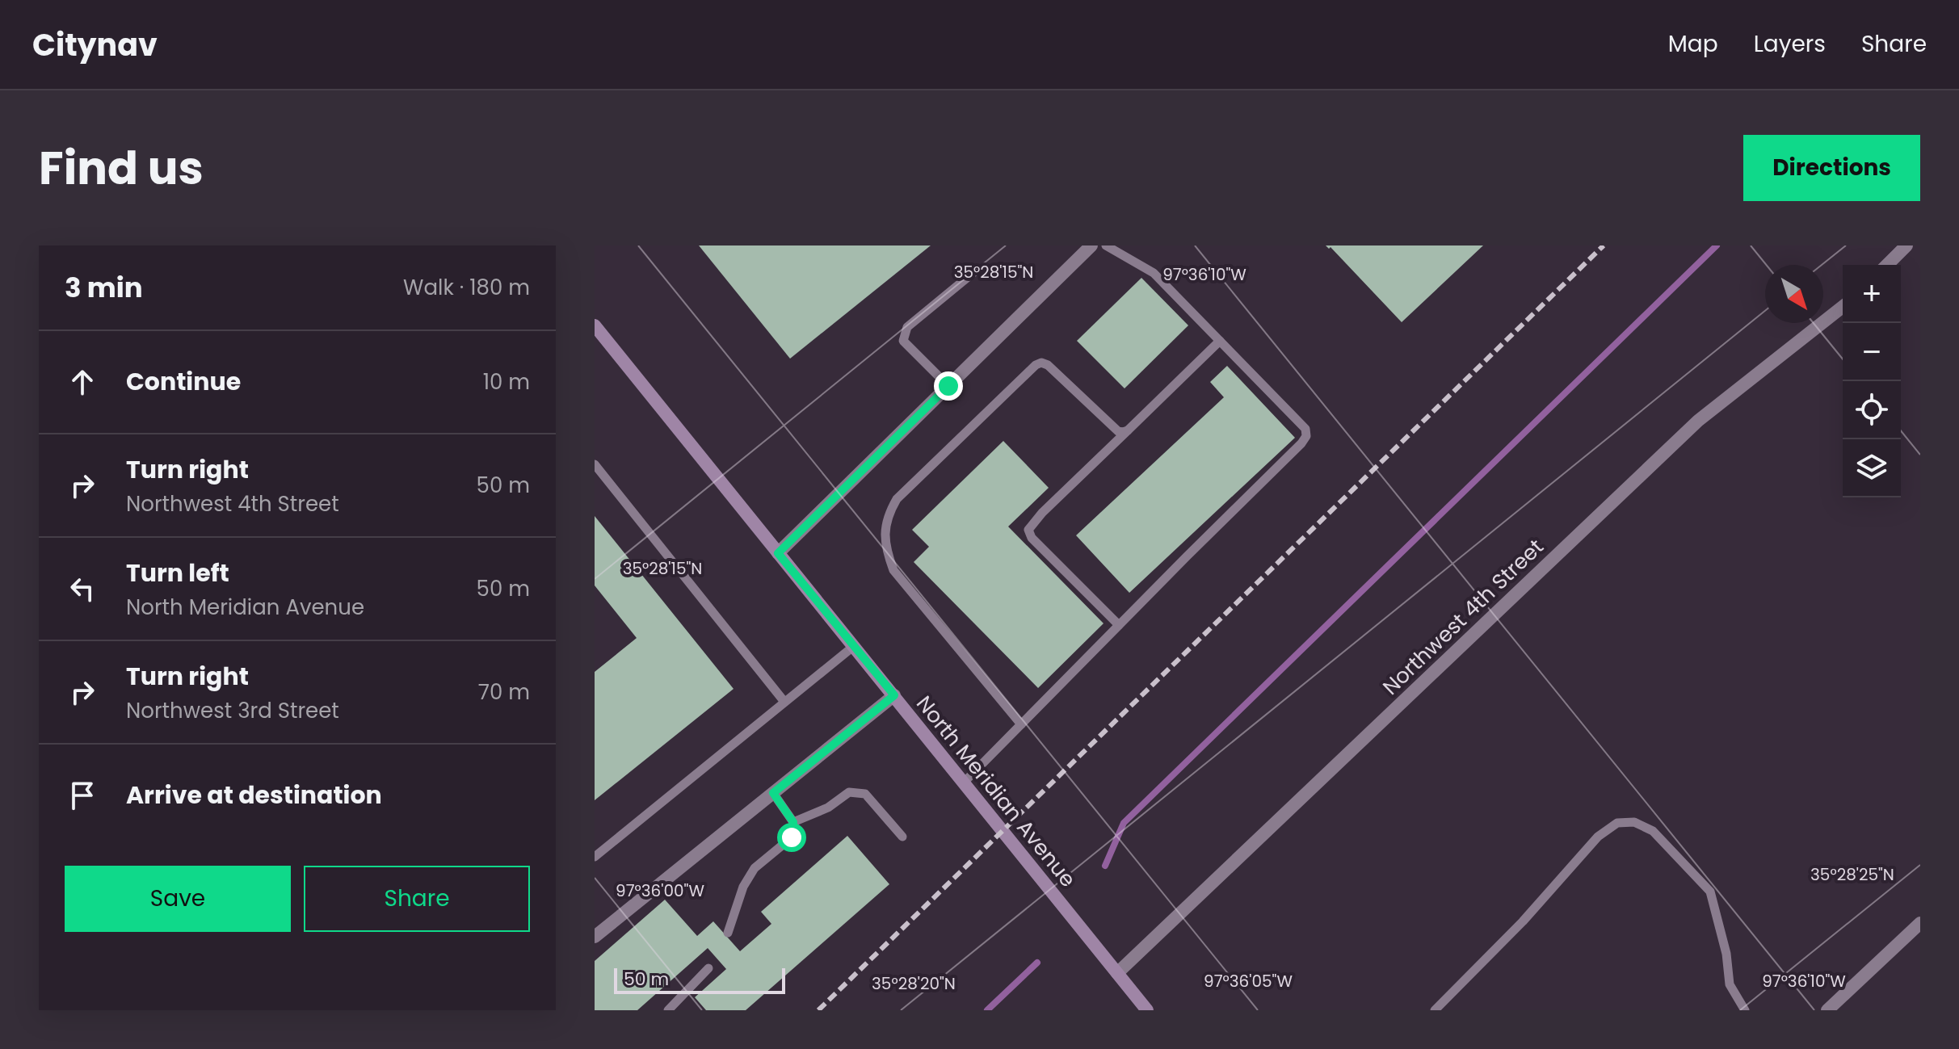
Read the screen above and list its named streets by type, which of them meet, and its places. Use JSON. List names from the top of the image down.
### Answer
{
  "streets": {
    "main road": ["North Meridian Avenue"],
    "street": ["Northwest 4th Street"]
  },
  "crossings": [
    ["Northwest 4th Street", "North Meridian Avenue"]
  ],
  "scale_bar": "50 m",
  "north": "bottom right",
  "page": {
    "header": "Citynav",
    "nav": ["Map", "Layers", "Share"],
    "title": "Find us",
    "buttons": [
      "Directions",
      ["Save", "Share"]
    ],
    "heading": ["3 min", "Walk · 180 m"],
    "map_buttons": ["+", "−"],
    "list": [
      ["Continue", "10 m"],
      ["Turn right", "Northwest 4th Street", "50 m"],
      ["Turn left", "North Meridian Avenue", "50 m"],
      ["Turn right", "Northwest 3rd Street", "70 m"],
      "Arrive at destination"
    ],
    "scale": "50 m"
  },
  "coordinates": [
    "35°28'15\"N",
    "97°36'10\"W",
    "35°28'25\"N",
    "97°36'00\"W",
    "97°36'05\"W",
    "35°28'20\"N"
  ]
}
